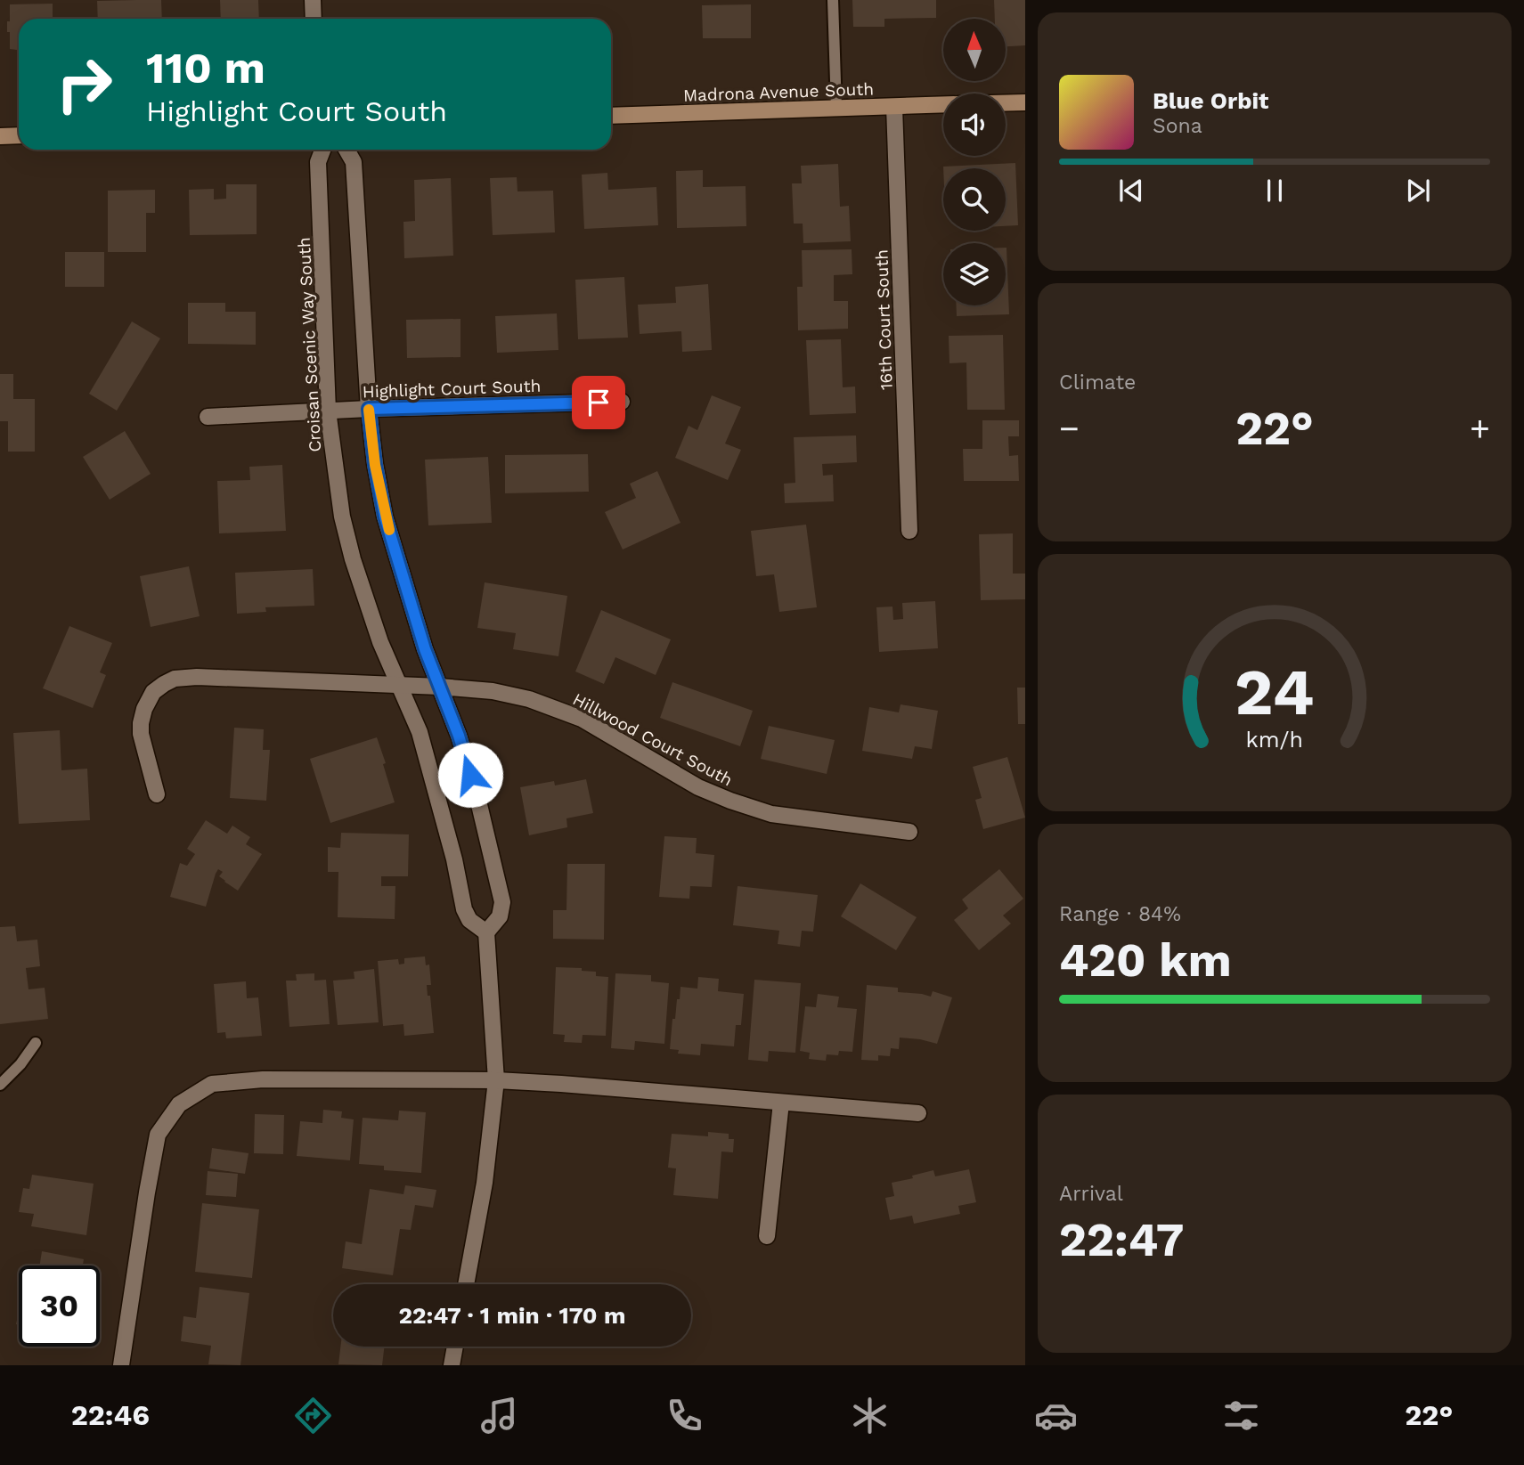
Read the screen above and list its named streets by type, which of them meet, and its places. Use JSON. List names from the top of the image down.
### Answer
{
  "streets": {
    "main road": ["Madrona Avenue South"],
    "street": [
      "16th Court South",
      "Croisan Scenic Way South",
      "Highlight Court South",
      "Hillwood Court South"
    ]
  },
  "crossings": [
    ["Madrona Avenue South", "16th Court South"],
    ["Croisan Scenic Way South", "Highlight Court South"],
    ["Croisan Scenic Way South", "Hillwood Court South"]
  ],
  "north": "top",
  "page": {
    "turn": ["110 m", "Highlight Court South"],
    "song": ["Blue Orbit", "Sona"],
    "tile": [
      "Climate",
      ["Range · 84%", "420 km"],
      ["Arrival", "22:47"]
    ],
    "heat": ["−", "22°", "+"],
    "limit": "30",
    "trip": "22:47 · 1 min · 170 m",
    "tabs": ["22:46", "22°"],
    "gauge": ["24", "km/h"]
  }
}
